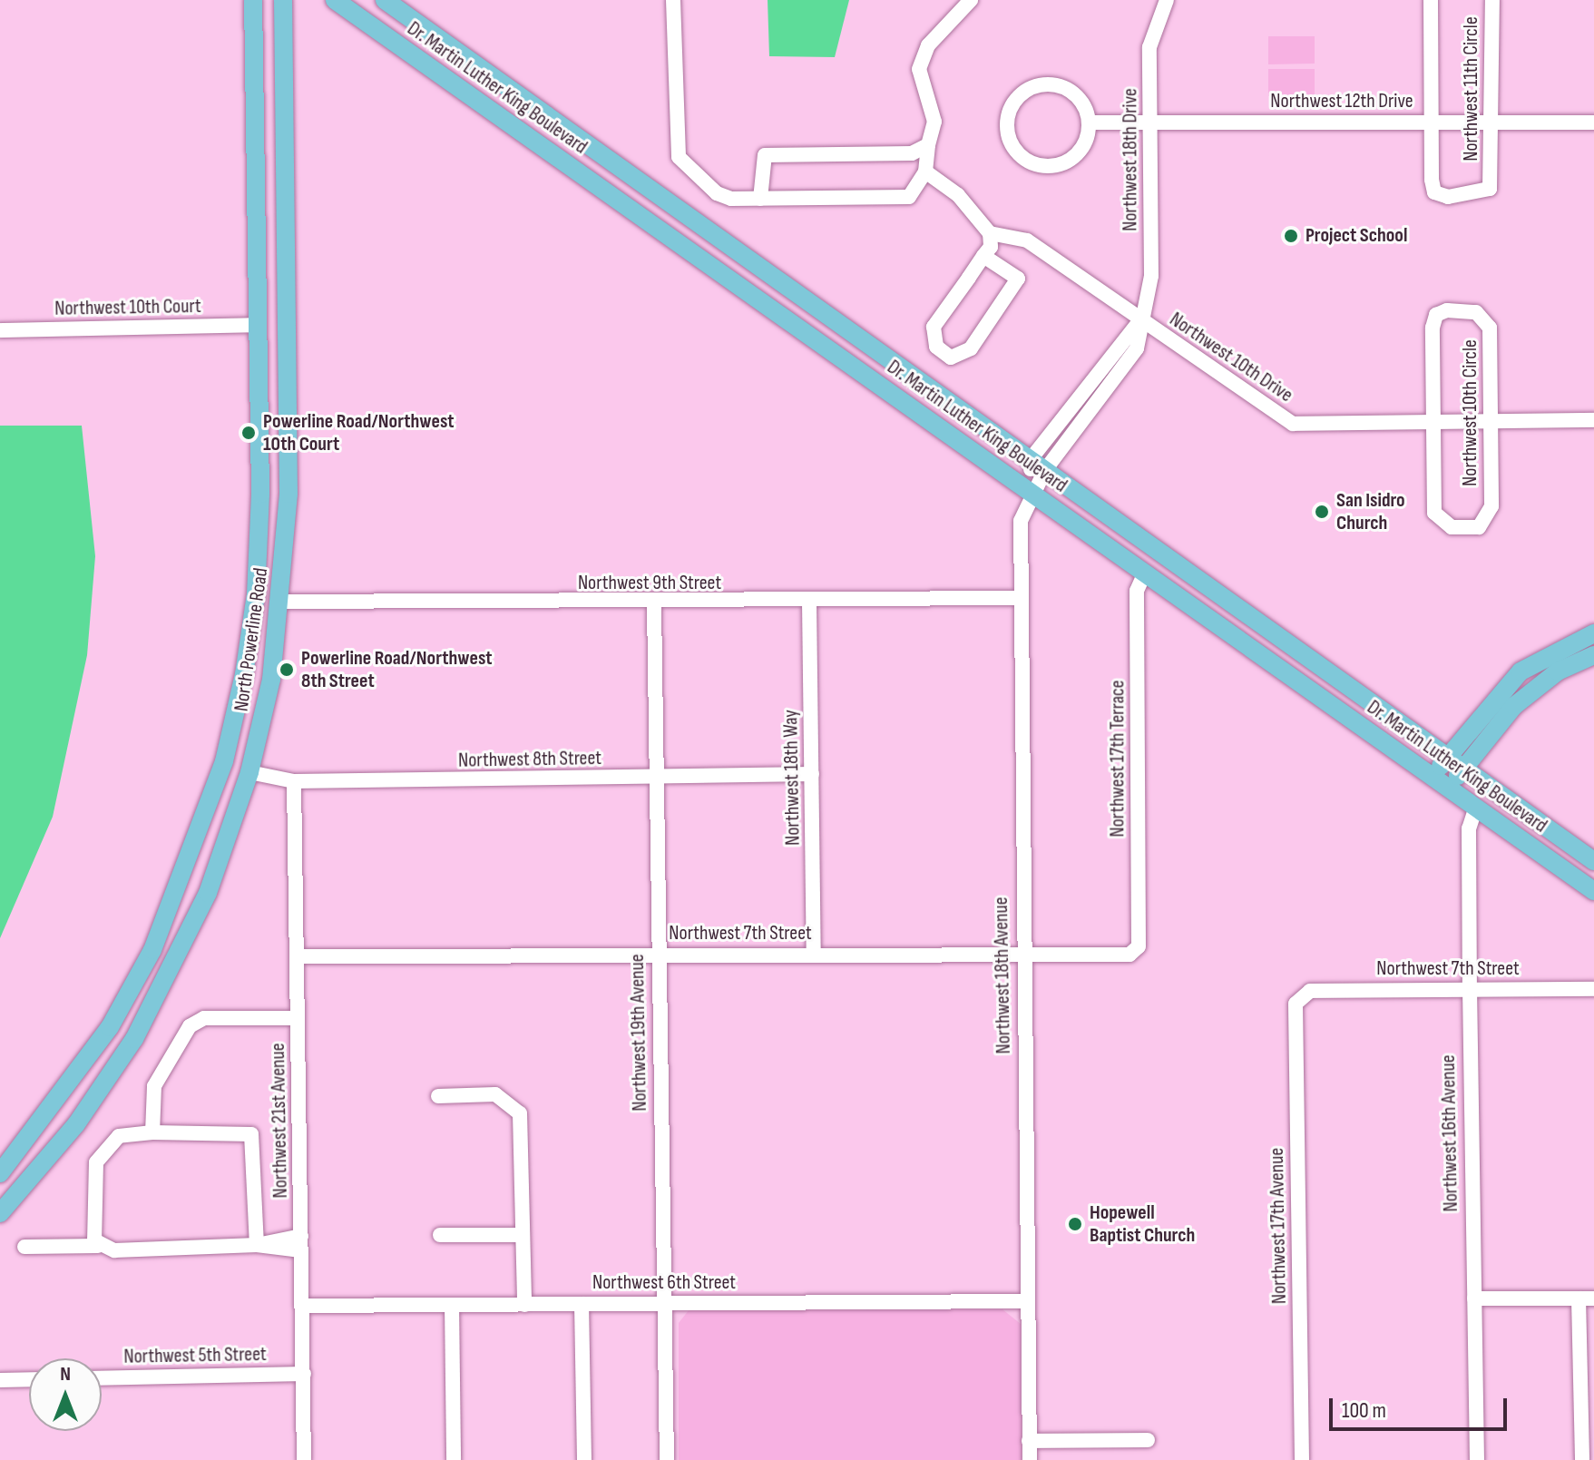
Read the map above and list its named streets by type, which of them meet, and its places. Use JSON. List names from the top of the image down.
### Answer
{
  "streets": {
    "main road": ["Dr. Martin Luther King Boulevard", "North Powerline Road"],
    "street": [
      "Northwest 11th Circle",
      "Northwest 12th Drive",
      "Northwest 18th Drive",
      "Northwest 10th Court",
      "Northwest 10th Drive",
      "Northwest 10th Circle",
      "Northwest 9th Street",
      "Northwest 17th Terrace",
      "Northwest 8th Street",
      "Northwest 18th Way",
      "Northwest 7th Street",
      "Northwest 18th Avenue",
      "Northwest 19th Avenue",
      "Northwest 21st Avenue",
      "Northwest 16th Avenue",
      "Northwest 17th Avenue",
      "Northwest 6th Street",
      "Northwest 5th Street"
    ]
  },
  "crossings": [
    ["Dr. Martin Luther King Boulevard", "Northwest 18th Drive"],
    ["Dr. Martin Luther King Boulevard", "Northwest 17th Terrace"],
    ["Dr. Martin Luther King Boulevard", "Northwest 18th Avenue"],
    ["Dr. Martin Luther King Boulevard", "Northwest 16th Avenue"],
    ["Northwest 11th Circle", "Northwest 12th Drive"],
    ["Northwest 12th Drive", "Northwest 18th Drive"],
    ["Northwest 18th Drive", "Northwest 10th Drive"],
    ["Northwest 18th Drive", "Northwest 18th Avenue"],
    ["Northwest 10th Court", "North Powerline Road"],
    ["Northwest 10th Drive", "Northwest 10th Circle"],
    ["Northwest 9th Street", "North Powerline Road"],
    ["Northwest 9th Street", "Northwest 18th Way"],
    ["Northwest 9th Street", "Northwest 18th Avenue"],
    ["Northwest 9th Street", "Northwest 19th Avenue"],
    ["North Powerline Road", "Northwest 8th Street"],
    ["Northwest 17th Terrace", "Northwest 7th Street"],
    ["Northwest 8th Street", "Northwest 18th Way"],
    ["Northwest 8th Street", "Northwest 19th Avenue"],
    ["Northwest 8th Street", "Northwest 21st Avenue"],
    ["Northwest 18th Way", "Northwest 7th Street"],
    ["Northwest 7th Street", "Northwest 18th Avenue"],
    ["Northwest 7th Street", "Northwest 19th Avenue"],
    ["Northwest 7th Street", "Northwest 21st Avenue"],
    ["Northwest 7th Street", "Northwest 16th Avenue"],
    ["Northwest 7th Street", "Northwest 17th Avenue"],
    ["Northwest 18th Avenue", "Northwest 6th Street"],
    ["Northwest 19th Avenue", "Northwest 6th Street"],
    ["Northwest 21st Avenue", "Northwest 6th Street"],
    ["Northwest 21st Avenue", "Northwest 5th Street"]
  ],
  "places": [
    "Project School",
    "Powerline Road/Northwest 10th Court",
    "San Isidro Church",
    "Powerline Road/Northwest 8th Street",
    "Hopewell Baptist Church"
  ],
  "scale_bar": "100 m",
  "north": "top"
}
